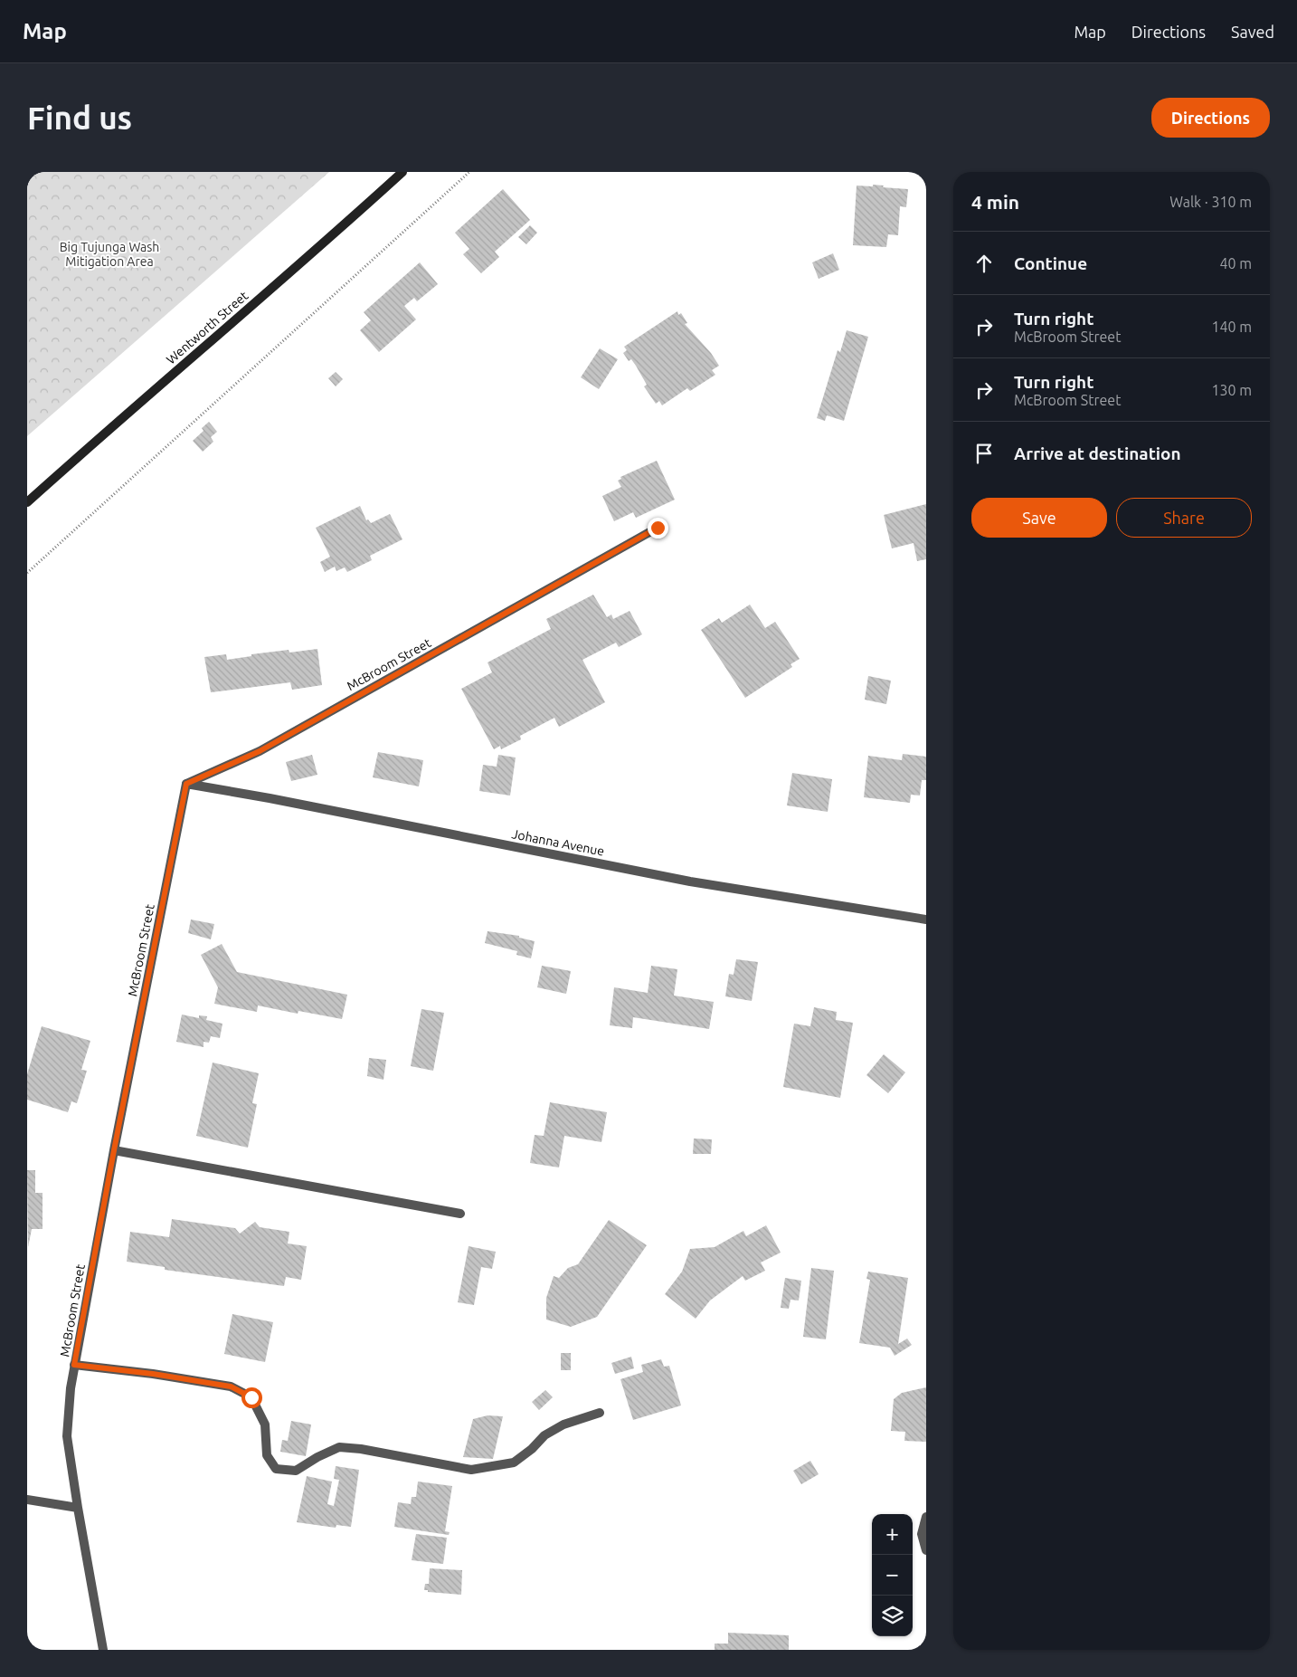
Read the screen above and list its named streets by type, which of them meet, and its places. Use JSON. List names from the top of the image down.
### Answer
{
  "streets": {
    "main road": ["Wentworth Street"],
    "street": ["McBroom Street", "Johanna Avenue"]
  },
  "crossings": [
    ["McBroom Street", "Johanna Avenue"]
  ],
  "parks": ["Big Tujunga Wash Mitigation Area"],
  "page": {
    "header": "Map",
    "nav": ["Map", "Directions", "Saved"],
    "buttons": [
      "Directions",
      ["Save", "Share"]
    ],
    "title": "Find us",
    "heading": ["4 min", "Walk · 310 m"],
    "list": [
      ["Continue", "40 m"],
      ["Turn right", "McBroom Street", "140 m"],
      ["Turn right", "McBroom Street", "130 m"],
      "Arrive at destination"
    ],
    "map_buttons": ["+", "−"]
  }
}
